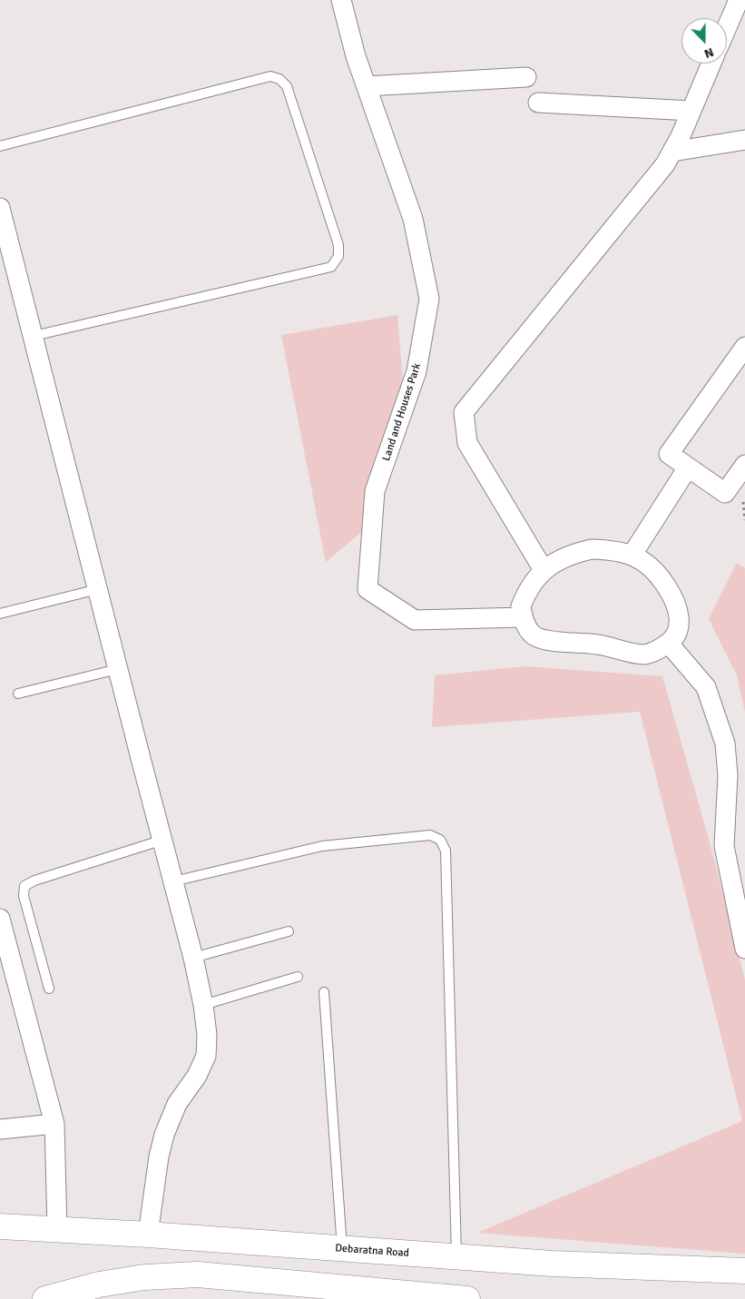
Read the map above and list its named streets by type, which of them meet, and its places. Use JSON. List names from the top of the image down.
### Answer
{
  "streets": {
    "main road": ["Debaratna Road"],
    "street": ["Land and Houses Park"]
  },
  "north": "bottom"
}
